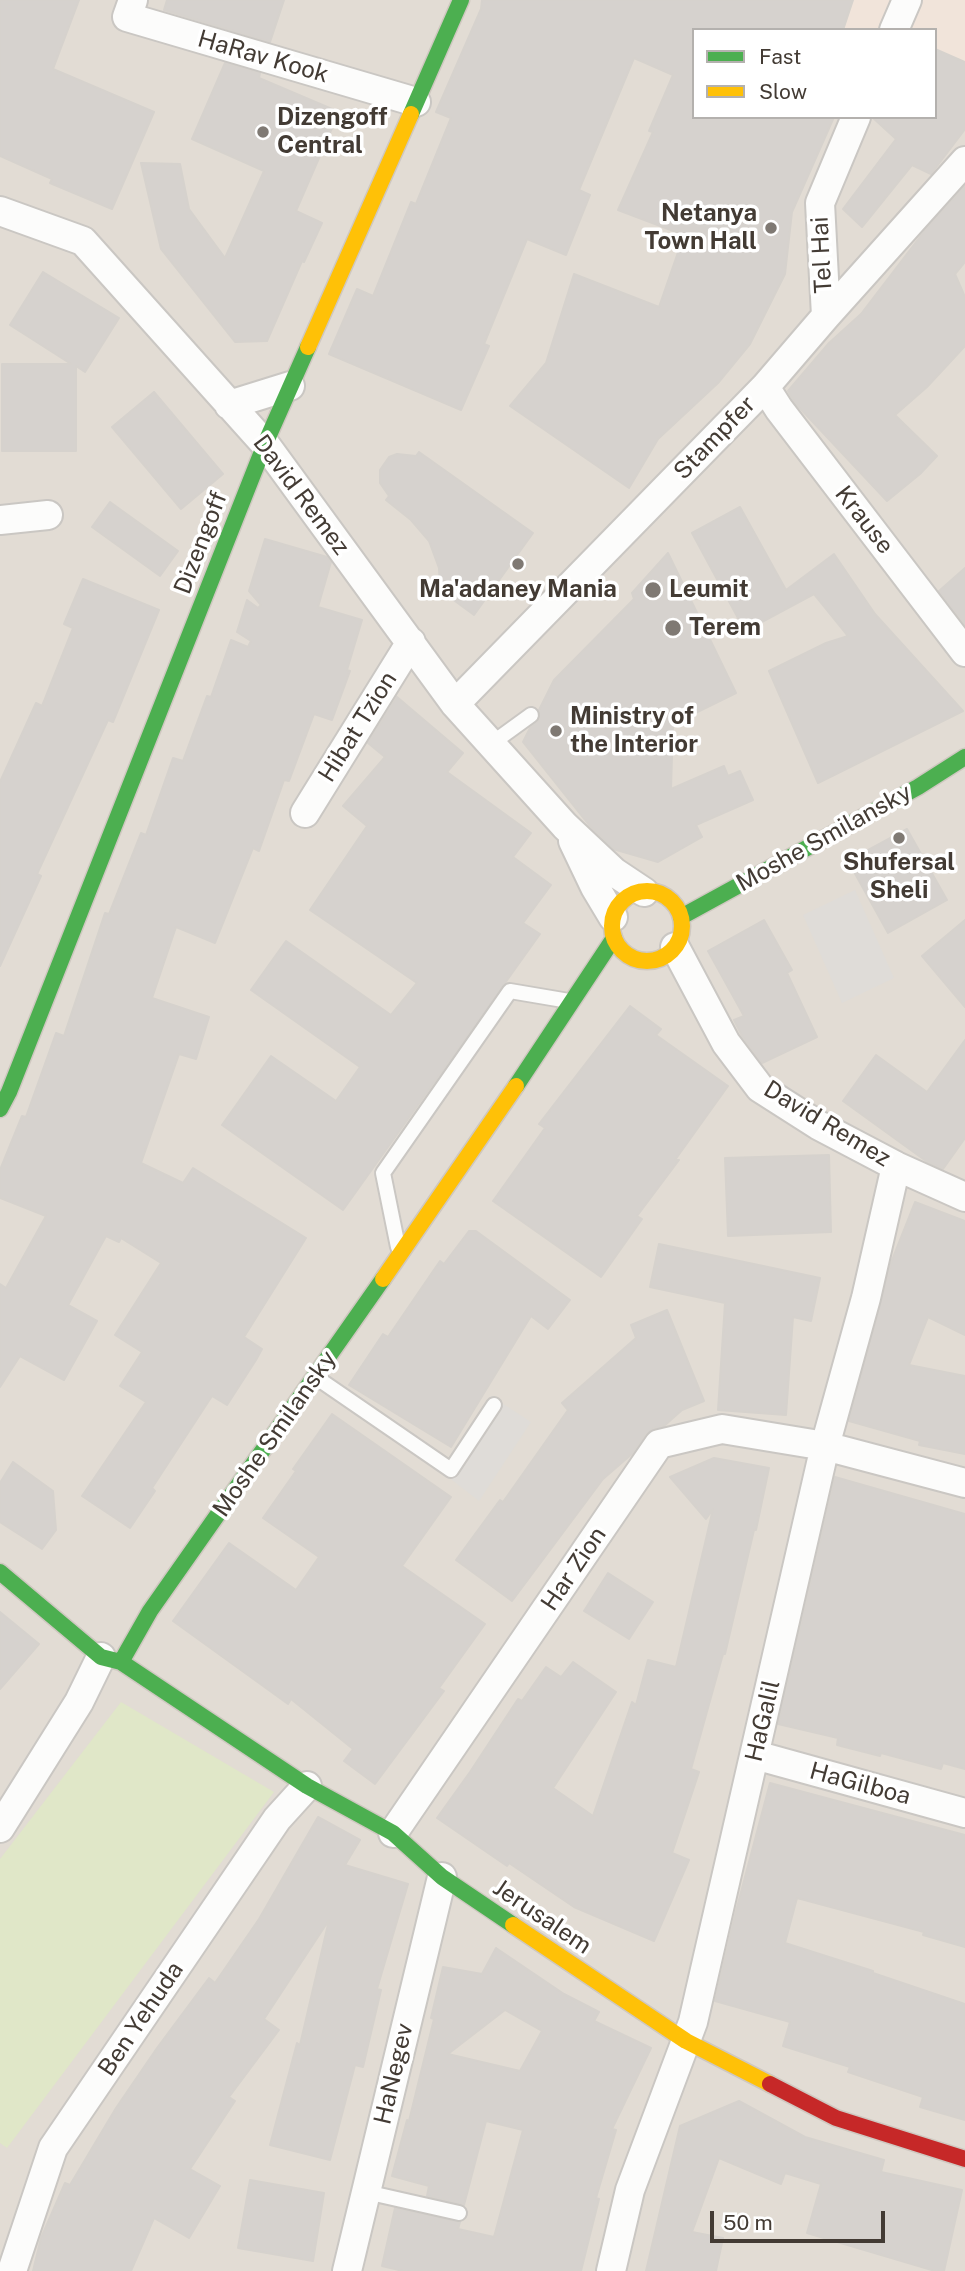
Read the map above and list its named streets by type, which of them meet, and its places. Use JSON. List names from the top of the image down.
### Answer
{
  "streets": {
    "street": [
      "HaRav Kook",
      "Tel Hai",
      "Stampfer",
      "David Remez",
      "Krause",
      "Dizengoff",
      "Hibat Tzion",
      "Moshe Smilansky",
      "Har Zion",
      "HaGalil",
      "HaGilboa",
      "Jerusalem",
      "Ben Yehuda",
      "HaNegev"
    ]
  },
  "crossings": [
    ["HaRav Kook", "Dizengoff"],
    ["Tel Hai", "Stampfer"],
    ["Stampfer", "David Remez"],
    ["Stampfer", "Krause"],
    ["David Remez", "Dizengoff"],
    ["David Remez", "Hibat Tzion"],
    ["David Remez", "Moshe Smilansky"],
    ["David Remez", "HaGalil"],
    ["Moshe Smilansky", "Jerusalem"],
    ["Har Zion", "HaGalil"],
    ["Har Zion", "Jerusalem"],
    ["HaGalil", "HaGilboa"],
    ["HaGalil", "Jerusalem"],
    ["Jerusalem", "Ben Yehuda"],
    ["Jerusalem", "HaNegev"]
  ],
  "places": [
    "Dizengoff Central",
    "Netanya Town Hall",
    "Ma'adaney Mania",
    "Leumit",
    "Terem",
    "Ministry of the Interior",
    "Shufersal Sheli"
  ],
  "legend": ["Fast", "Slow"],
  "scale_bar": "50 m"
}
